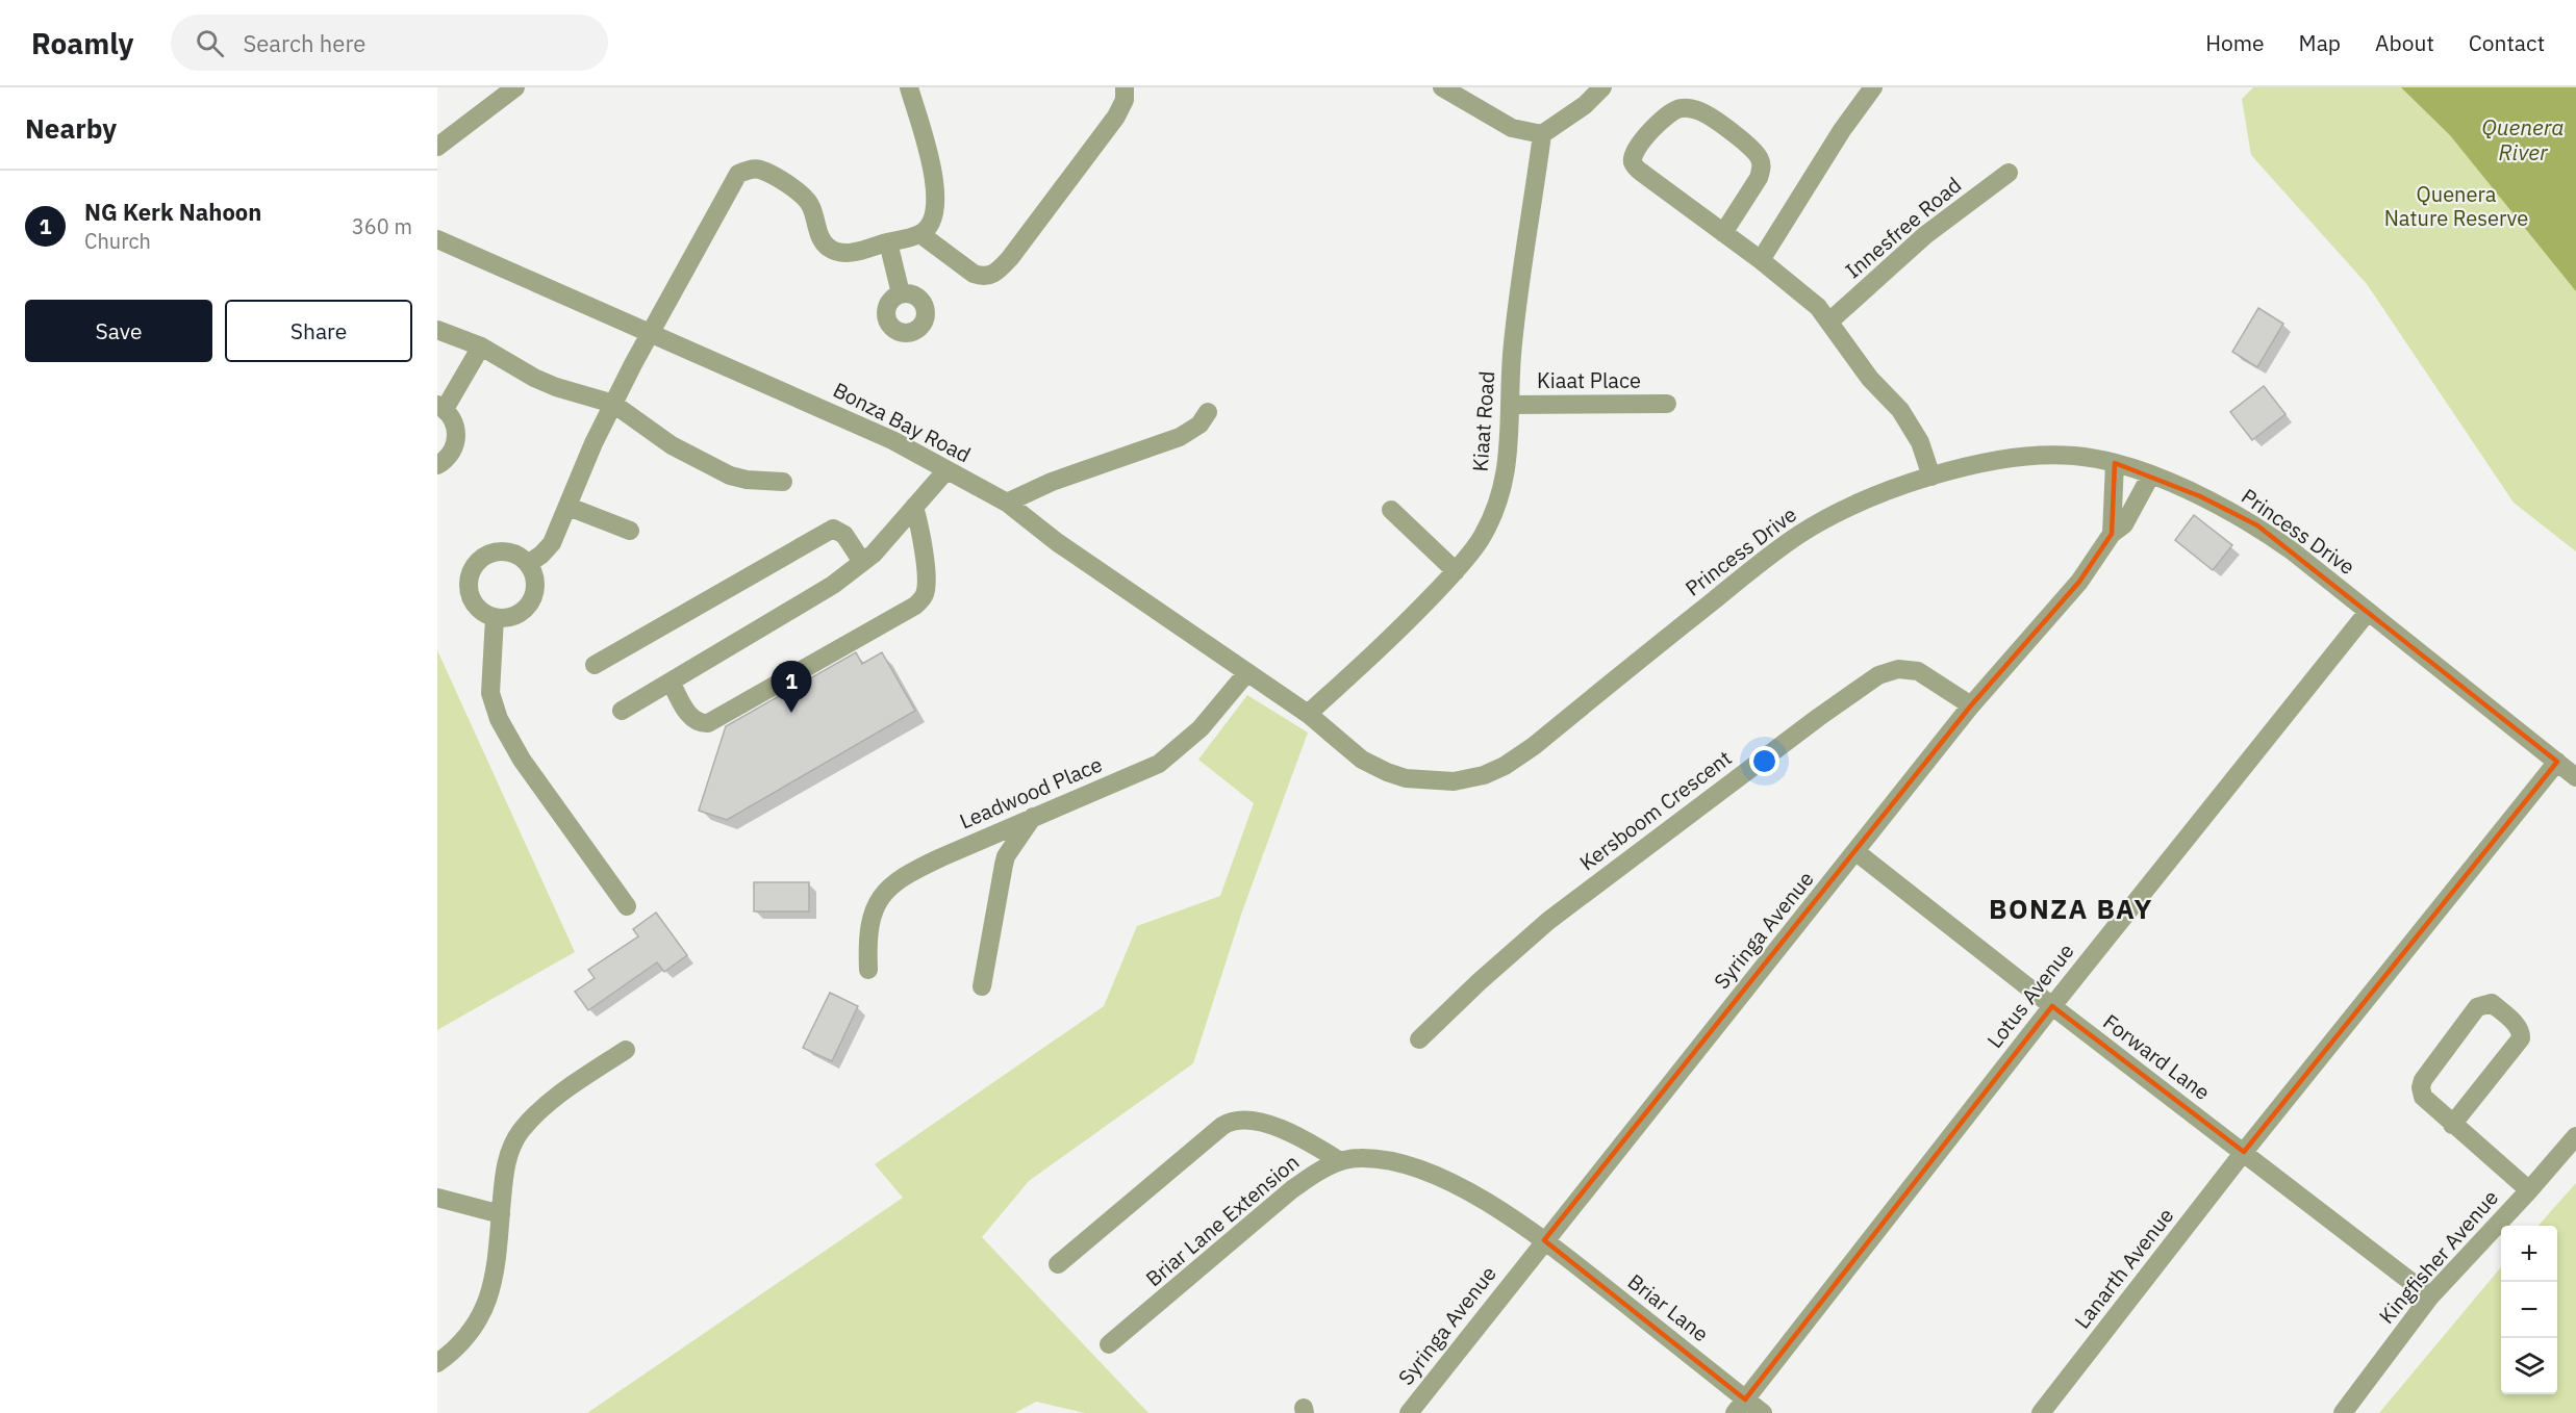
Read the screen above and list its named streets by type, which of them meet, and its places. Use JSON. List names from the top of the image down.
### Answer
{
  "streets": {
    "street": [
      "Innesfree Road",
      "Kiaat Place",
      "Kiaat Road",
      "Bonza Bay Road",
      "Princess Drive",
      "Leadwood Place",
      "Kersboom Crescent",
      "Syringa Avenue",
      "Lotus Avenue",
      "Forward Lane",
      "Briar Lane Extension",
      "Kingfisher Avenue",
      "Lanarth Avenue",
      "Briar Lane"
    ]
  },
  "crossings": [
    ["Kiaat Place", "Kiaat Road"],
    ["Kiaat Road", "Bonza Bay Road"],
    ["Kiaat Road", "Princess Drive"],
    ["Bonza Bay Road", "Princess Drive"],
    ["Bonza Bay Road", "Leadwood Place"],
    ["Princess Drive", "Syringa Avenue"],
    ["Princess Drive", "Lotus Avenue"],
    ["Princess Drive", "Lanarth Avenue"],
    ["Kersboom Crescent", "Syringa Avenue"],
    ["Syringa Avenue", "Forward Lane"],
    ["Syringa Avenue", "Briar Lane Extension"],
    ["Syringa Avenue", "Briar Lane"],
    ["Lotus Avenue", "Forward Lane"],
    ["Lotus Avenue", "Briar Lane"],
    ["Forward Lane", "Kingfisher Avenue"],
    ["Forward Lane", "Lanarth Avenue"],
    ["Briar Lane Extension", "Briar Lane"]
  ],
  "districts": ["BONZA BAY"],
  "water": ["Quenera River"],
  "parks": ["Quenera Nature Reserve"],
  "page": {
    "header": "Roamly",
    "search": "Search here",
    "nav": [
      "Home",
      "Map",
      "About",
      "Contact"
    ],
    "heading": "Nearby",
    "list": [
      {
        "mark": "1",
        "name": "NG Kerk Nahoon",
        "note": "Church",
        "value": "360 m"
      }
    ],
    "buttons": ["Save", "Share"],
    "pins": "1",
    "map_buttons": ["+", "−"]
  }
}
